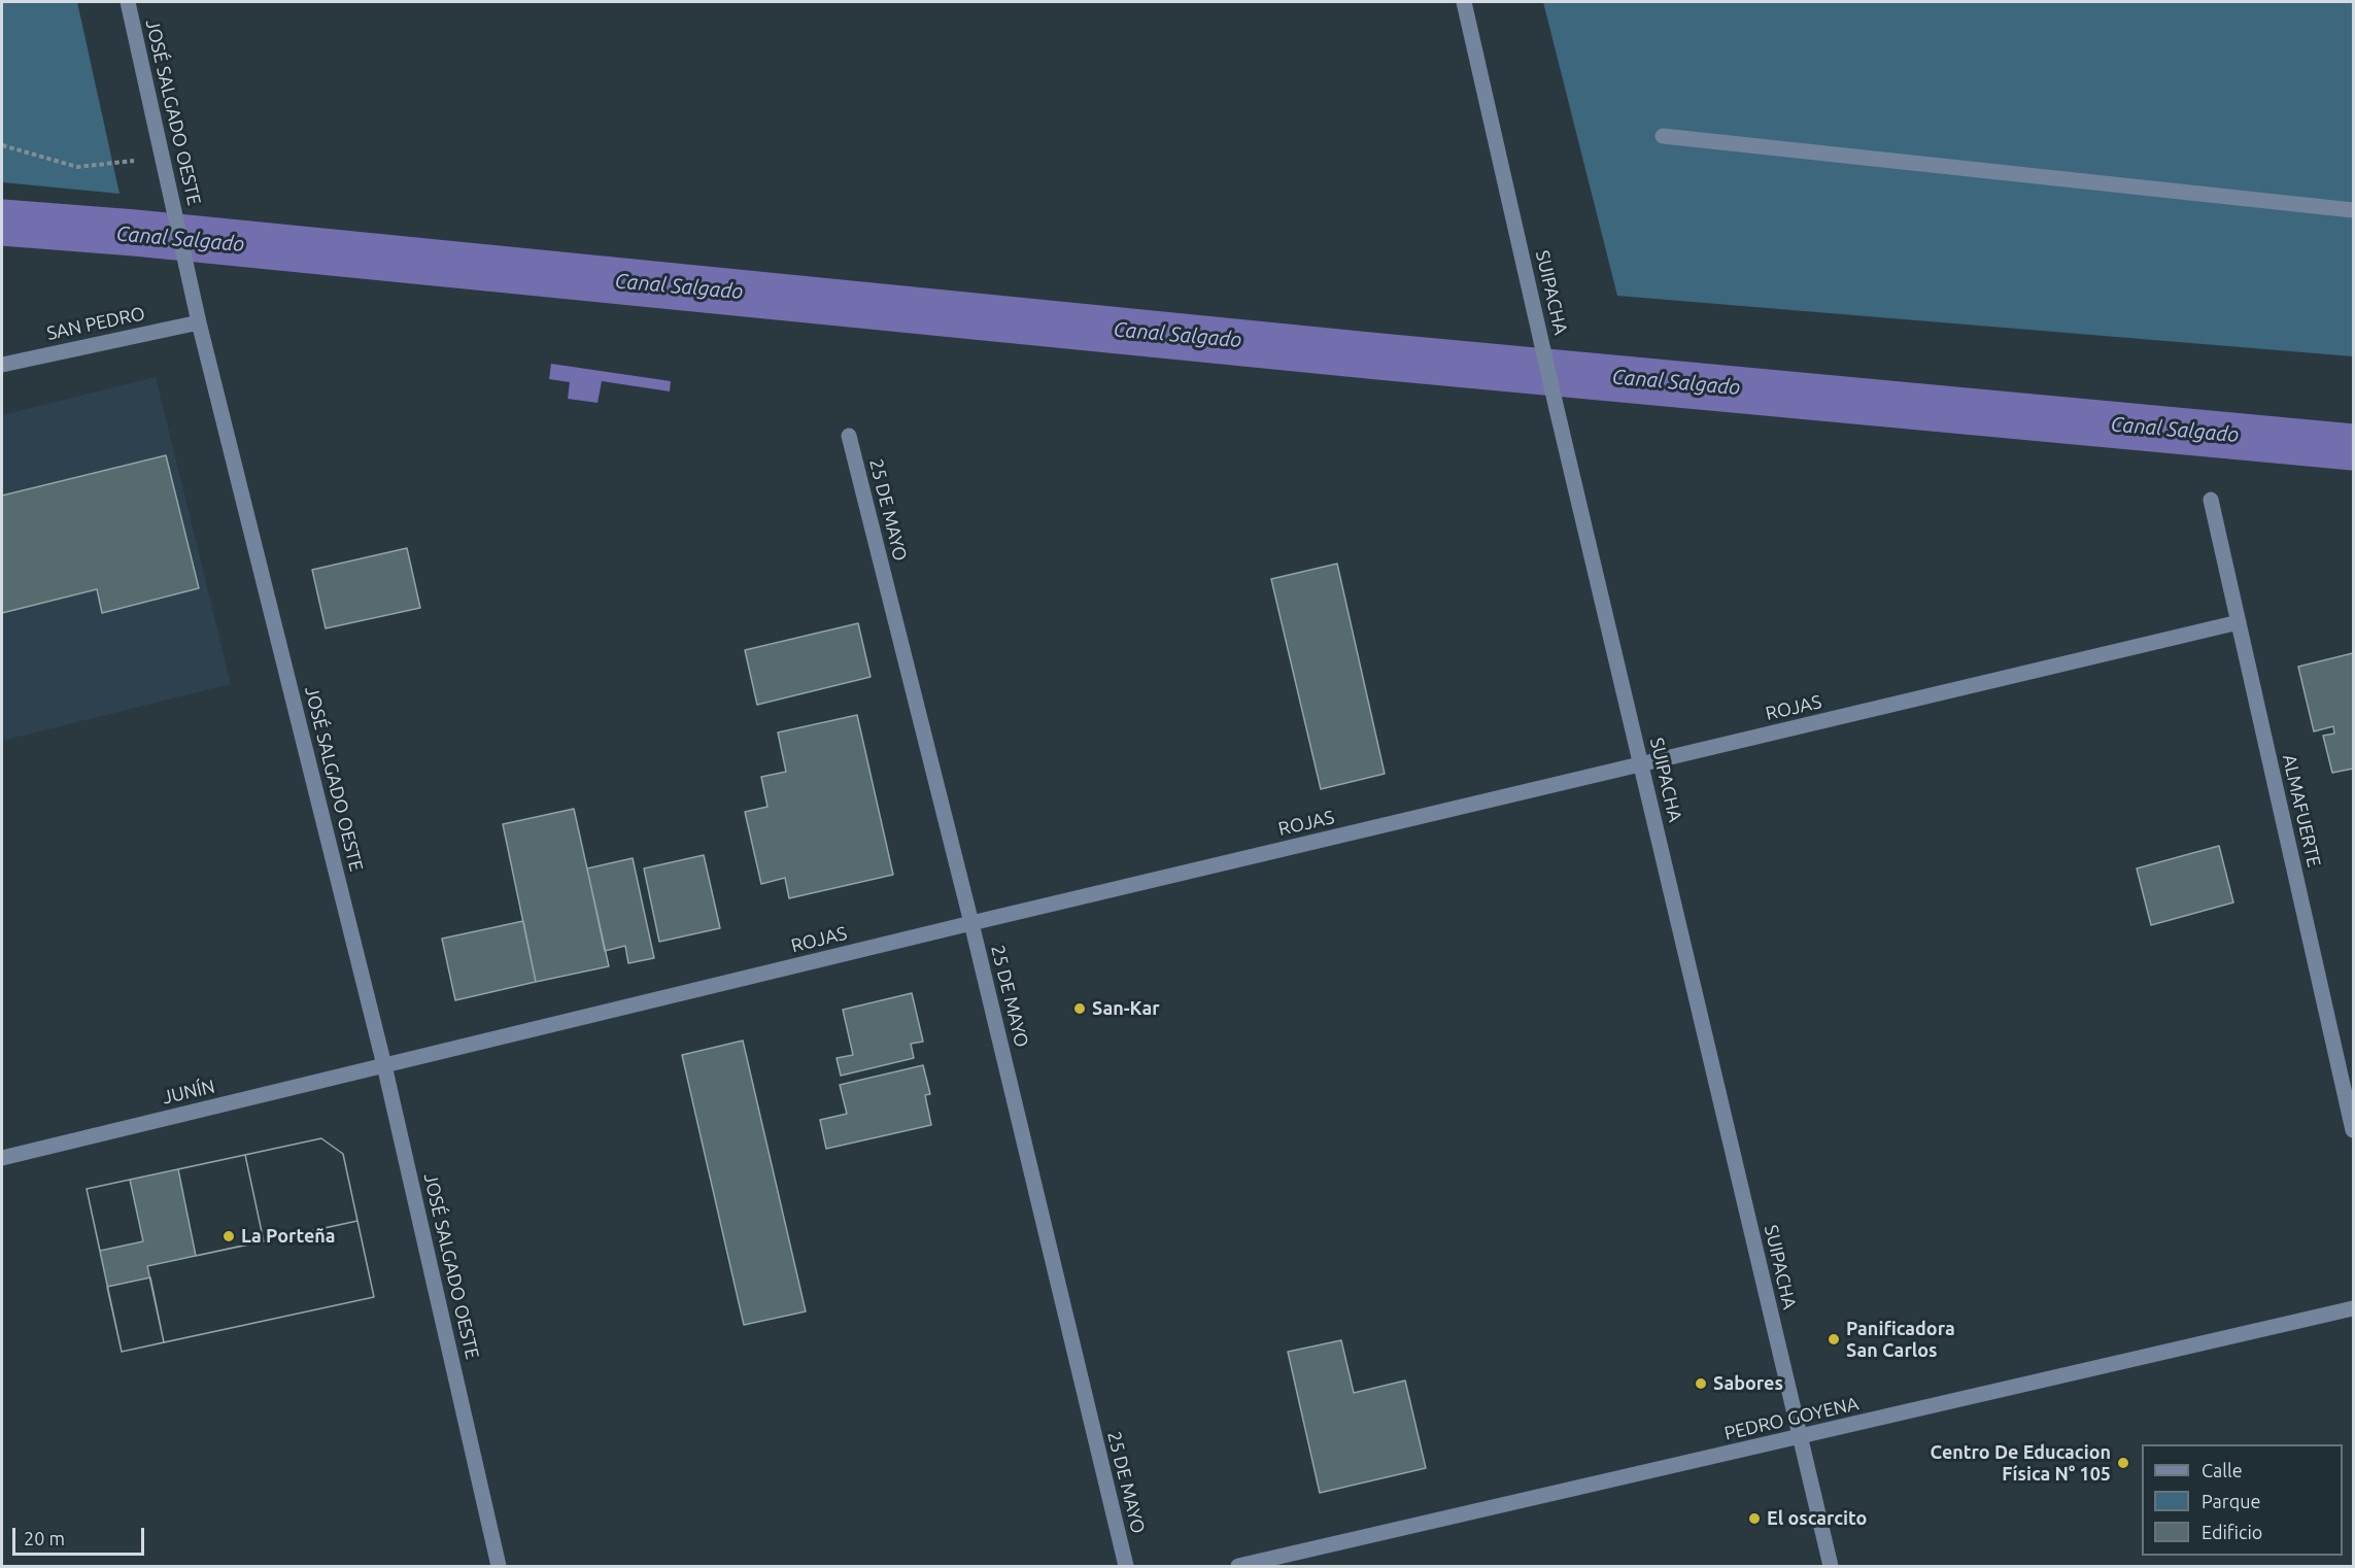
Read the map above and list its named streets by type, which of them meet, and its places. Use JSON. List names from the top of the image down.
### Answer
{
  "streets": {
    "street": [
      "JOSÉ SALGADO OESTE",
      "SUIPACHA",
      "SAN PEDRO",
      "25 DE MAYO",
      "ROJAS",
      "ALMAFUERTE",
      "JUNÍN",
      "PEDRO GOYENA"
    ]
  },
  "crossings": [
    ["JOSÉ SALGADO OESTE", "SAN PEDRO"],
    ["JOSÉ SALGADO OESTE", "ROJAS"],
    ["JOSÉ SALGADO OESTE", "JUNÍN"],
    ["SUIPACHA", "ROJAS"],
    ["SUIPACHA", "PEDRO GOYENA"],
    ["25 DE MAYO", "ROJAS"],
    ["ROJAS", "ALMAFUERTE"],
    ["ROJAS", "JUNÍN"]
  ],
  "water": ["Canal Salgado"],
  "places": [
    "San-Kar",
    "La Porteña",
    "Panificadora San Carlos",
    "Sabores",
    "Centro De Educacion Física N° 105",
    "El oscarcito"
  ],
  "legend": ["Calle", "Parque", "Edificio"],
  "scale_bar": "20 m"
}
